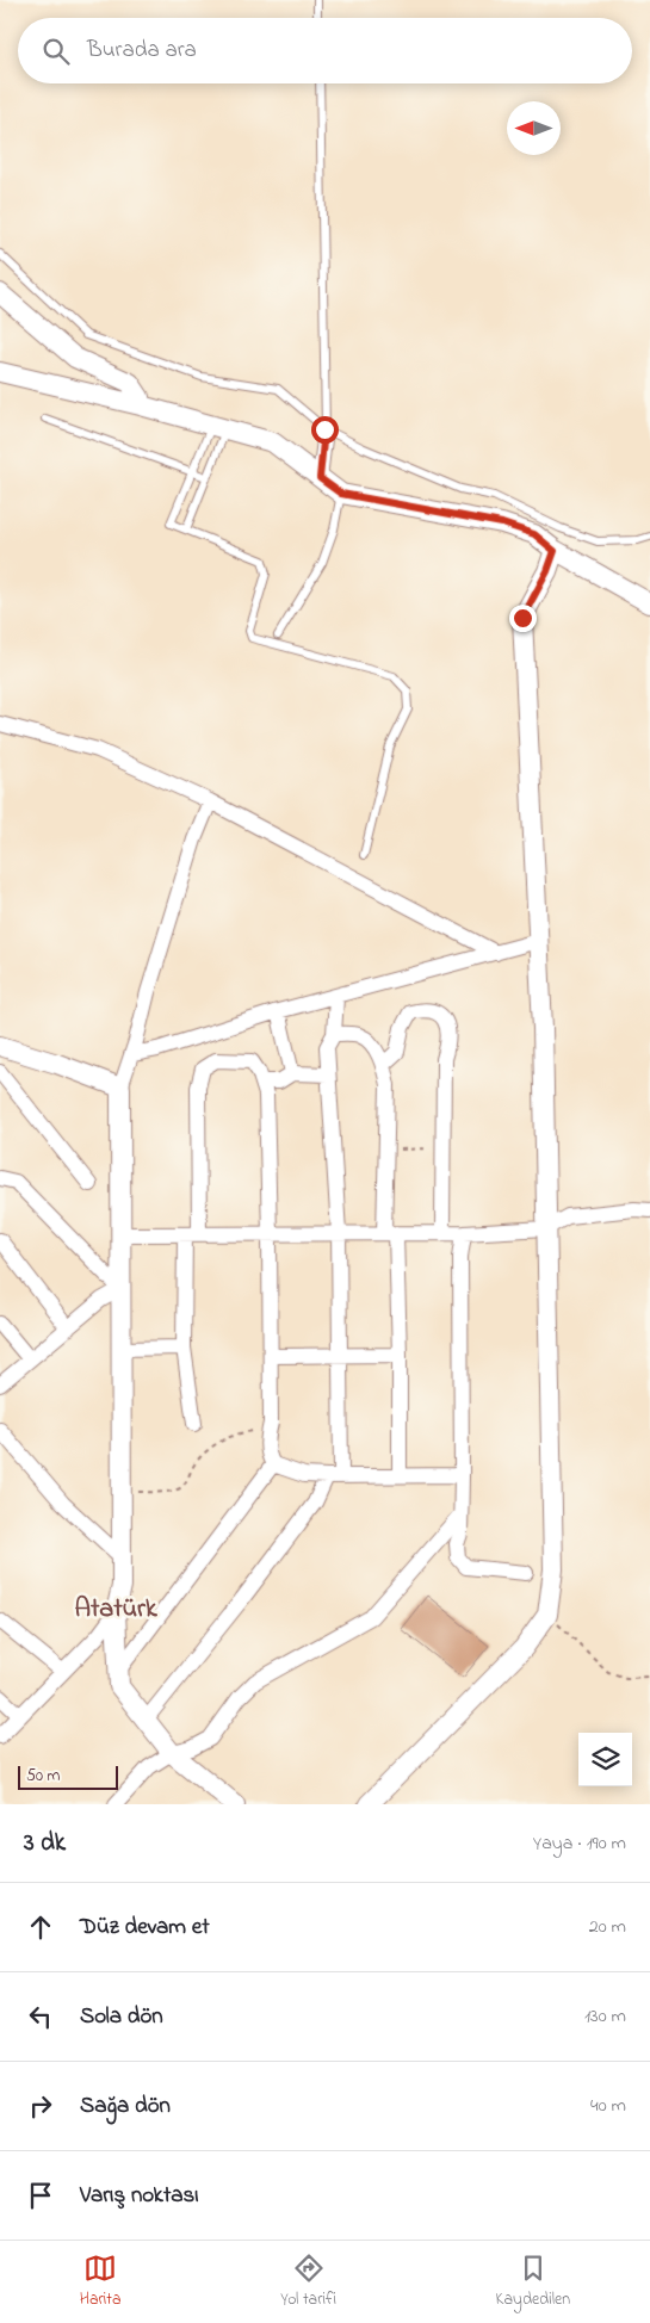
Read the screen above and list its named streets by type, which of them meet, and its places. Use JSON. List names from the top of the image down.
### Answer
{
  "districts": ["Atatürk"],
  "scale_bar": "50 m",
  "north": "left",
  "page": {
    "search": "Burada ara",
    "scale": "50 m",
    "heading": ["3 dk", "Yaya · 190 m"],
    "list": [
      ["Düz devam et", "20 m"],
      ["Sola dön", "130 m"],
      ["Sağa dön", "40 m"],
      "Varış noktası"
    ],
    "nav": ["Harita", "Yol tarifi", "Kaydedilen"]
  }
}
